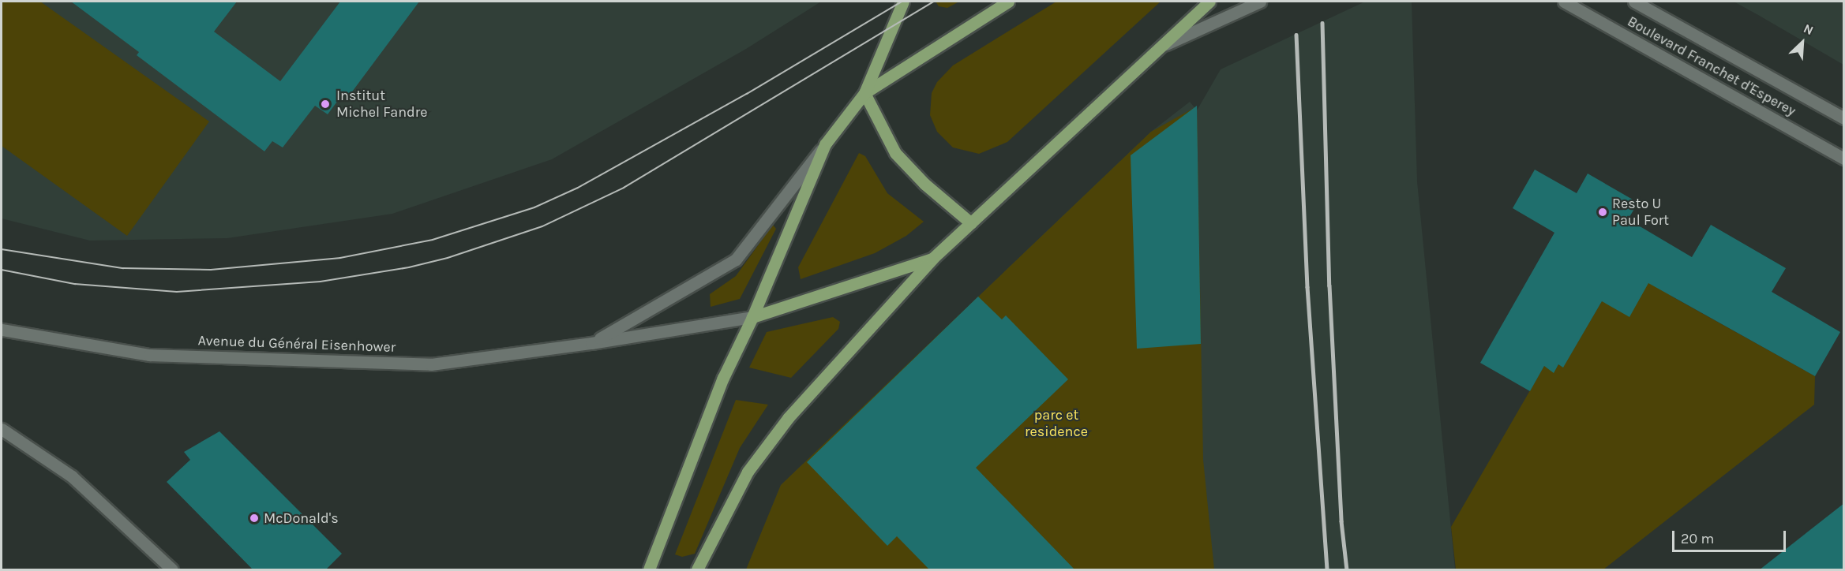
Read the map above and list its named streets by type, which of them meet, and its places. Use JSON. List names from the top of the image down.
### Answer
{
  "streets": {
    "street": ["Boulevard Franchet d'Esperey", "Avenue du Général Eisenhower"]
  },
  "parks": ["parc et residence"],
  "places": ["Institut Michel Fandre", "Resto U Paul Fort", "McDonald's"],
  "scale_bar": "20 m",
  "north": "top right"
}
